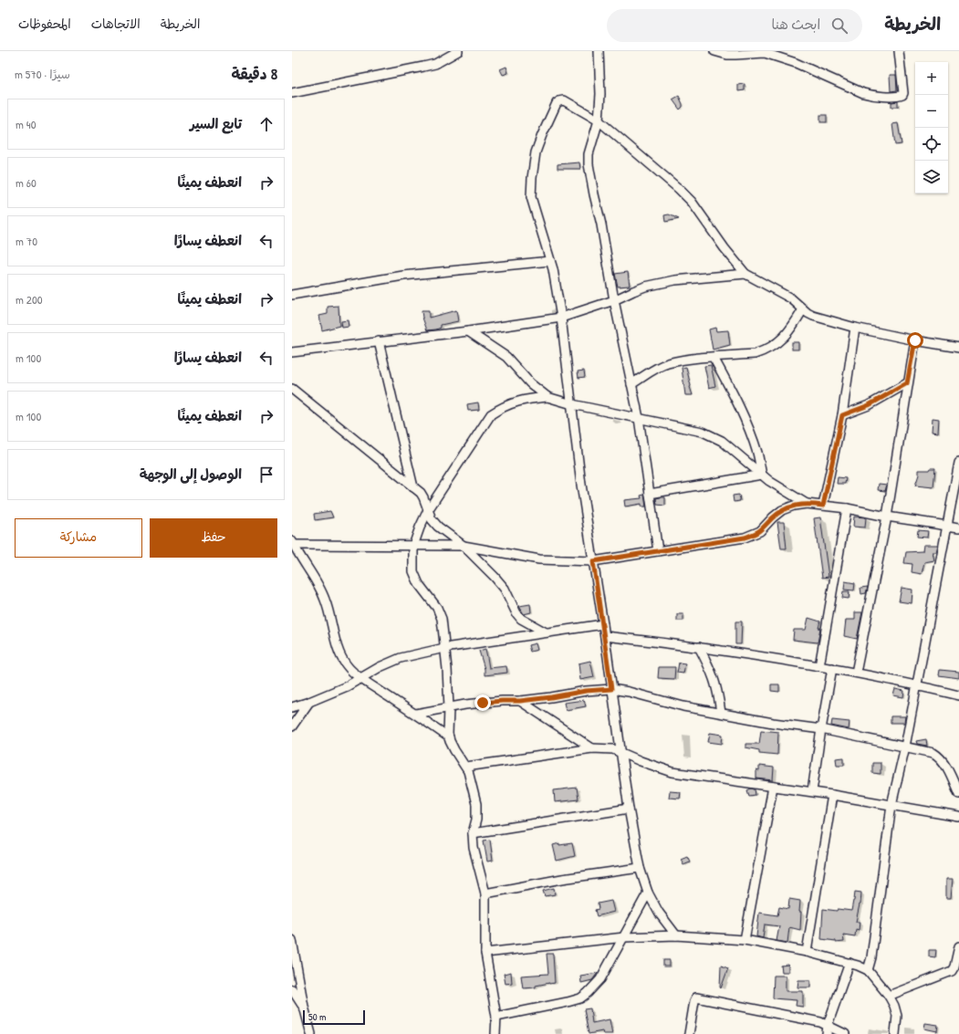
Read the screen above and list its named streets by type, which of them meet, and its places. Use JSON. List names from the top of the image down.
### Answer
{
  "scale_bar": "50 m",
  "page": {
    "header": "الخريطة",
    "search": "ابحث هنا",
    "nav": ["الخريطة", "الاتجاهات", "المحفوظات"],
    "heading": ["8 دقيقة", "سيرًا · 570 m"],
    "map_buttons": ["+", "−"],
    "list": [
      ["تابع السير", "40 m"],
      ["انعطف يمينًا", "60 m"],
      ["انعطف يسارًا", "70 m"],
      ["انعطف يمينًا", "200 m"],
      ["انعطف يسارًا", "100 m"],
      ["انعطف يمينًا", "100 m"],
      "الوصول إلى الوجهة"
    ],
    "buttons": ["حفظ", "مشاركة"],
    "scale": "50 m"
  }
}
